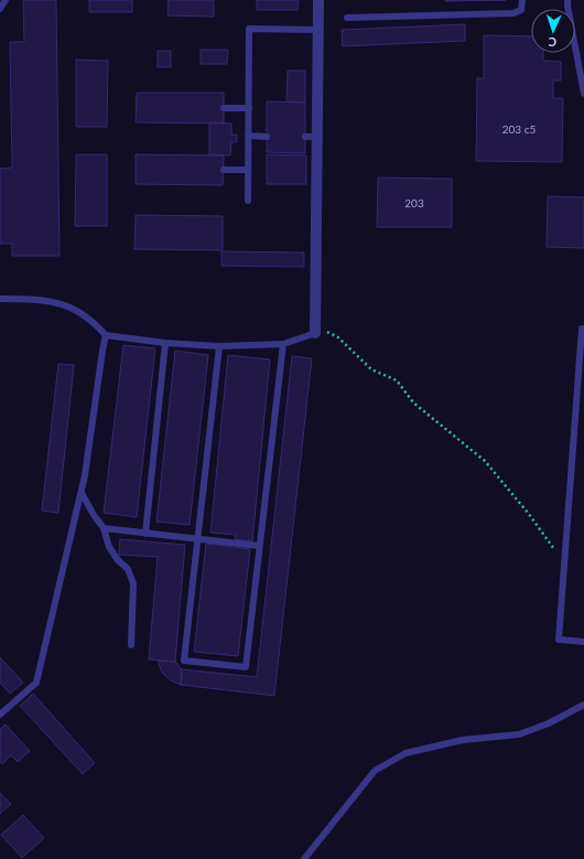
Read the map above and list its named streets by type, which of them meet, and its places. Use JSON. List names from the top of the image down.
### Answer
{
  "house_numbers": ["203 с5", "203"],
  "north": "bottom"
}
